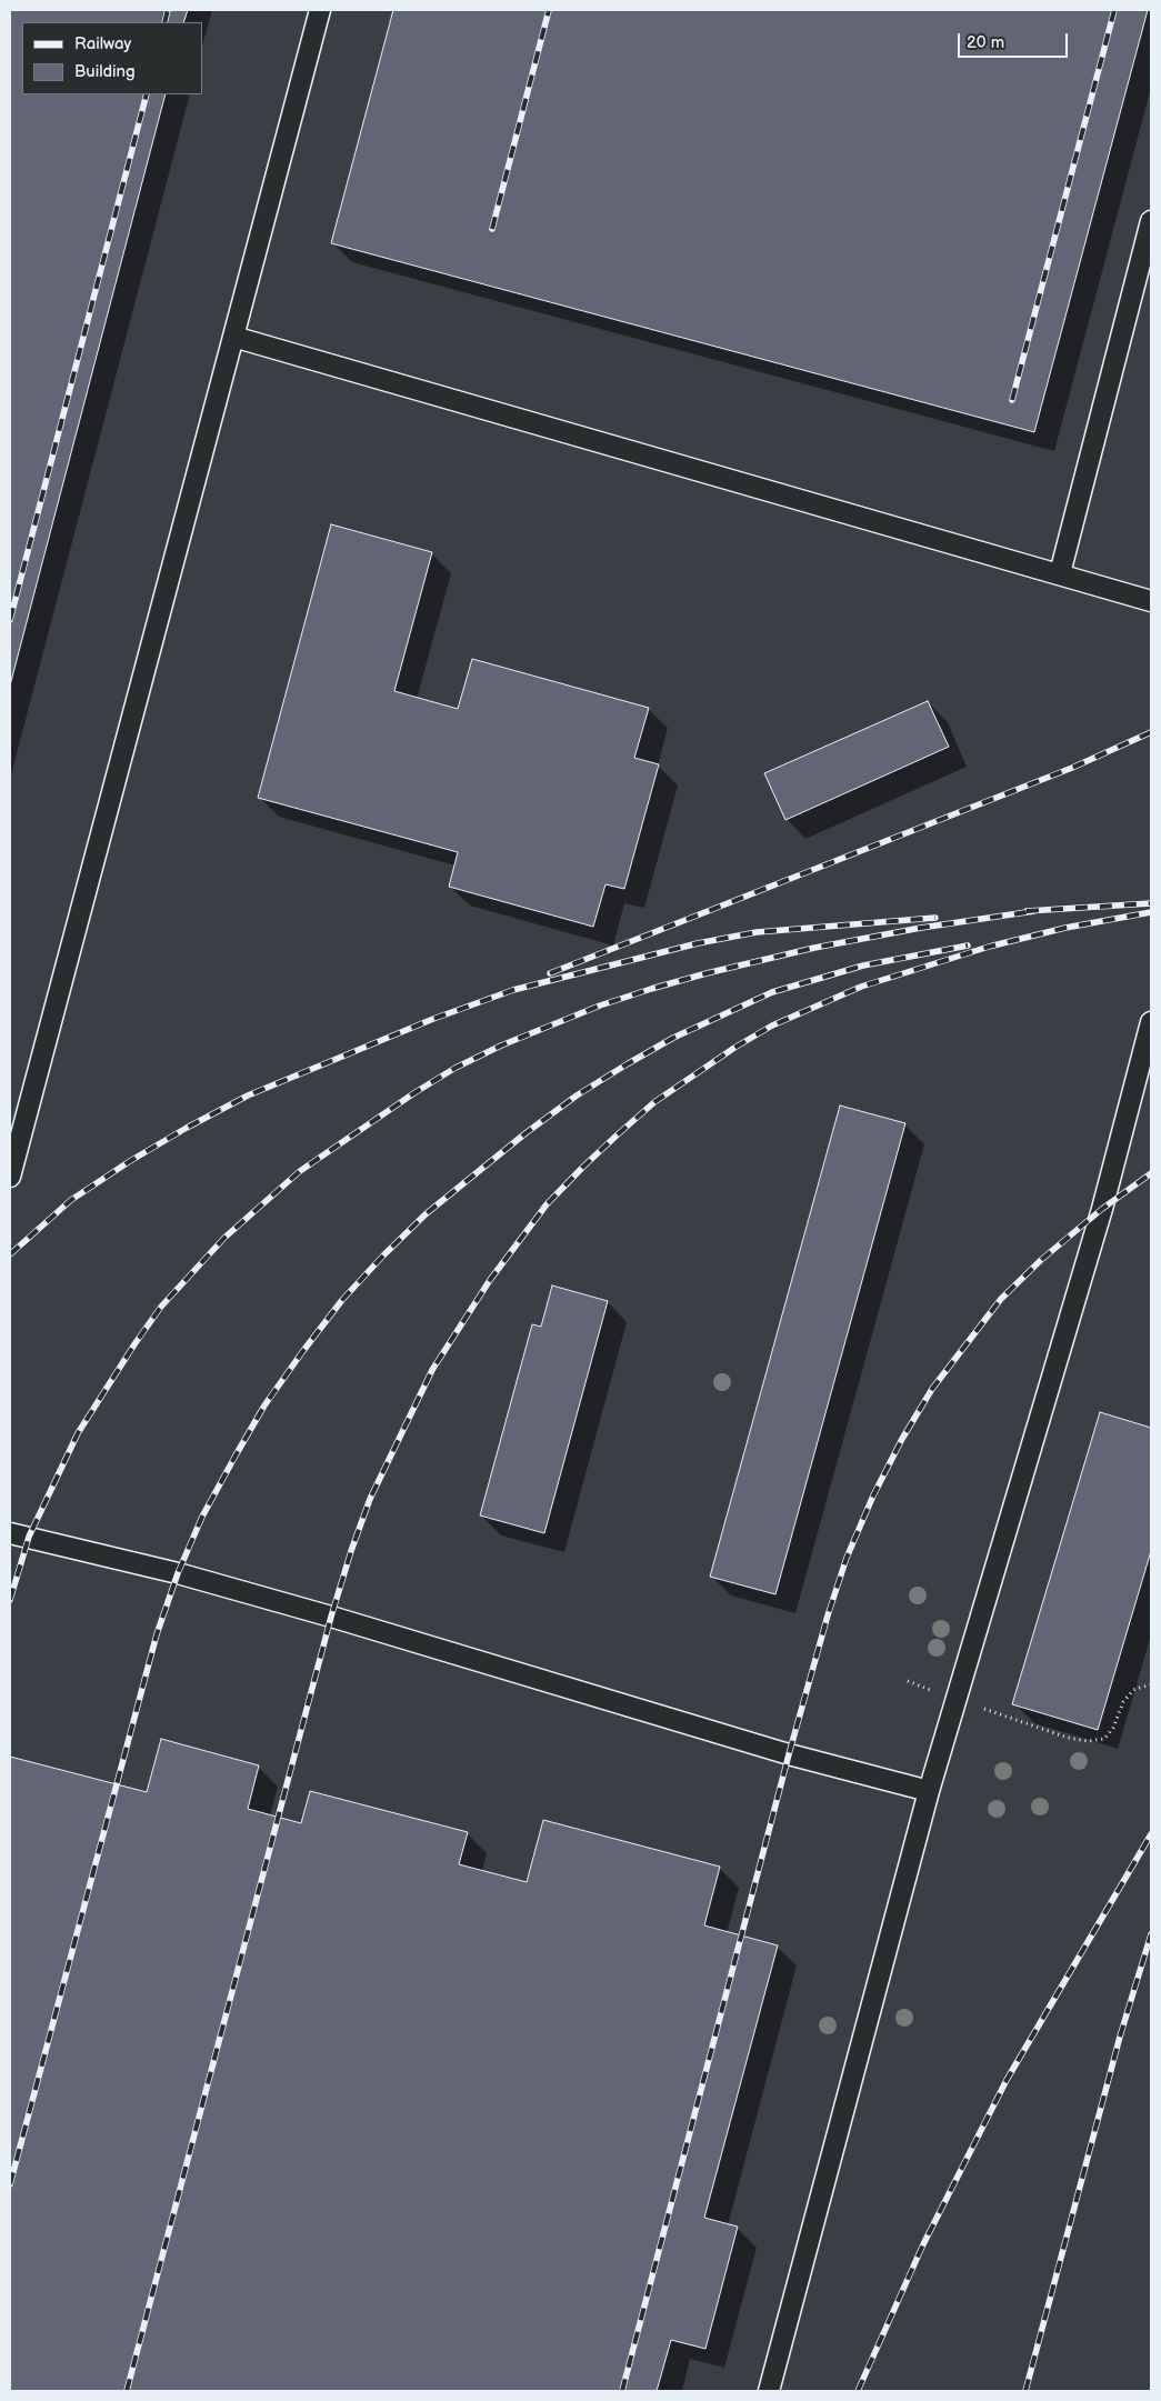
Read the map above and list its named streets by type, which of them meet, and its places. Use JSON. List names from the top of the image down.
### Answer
{
  "legend": ["Railway", "Building"],
  "scale_bar": "20 m"
}
